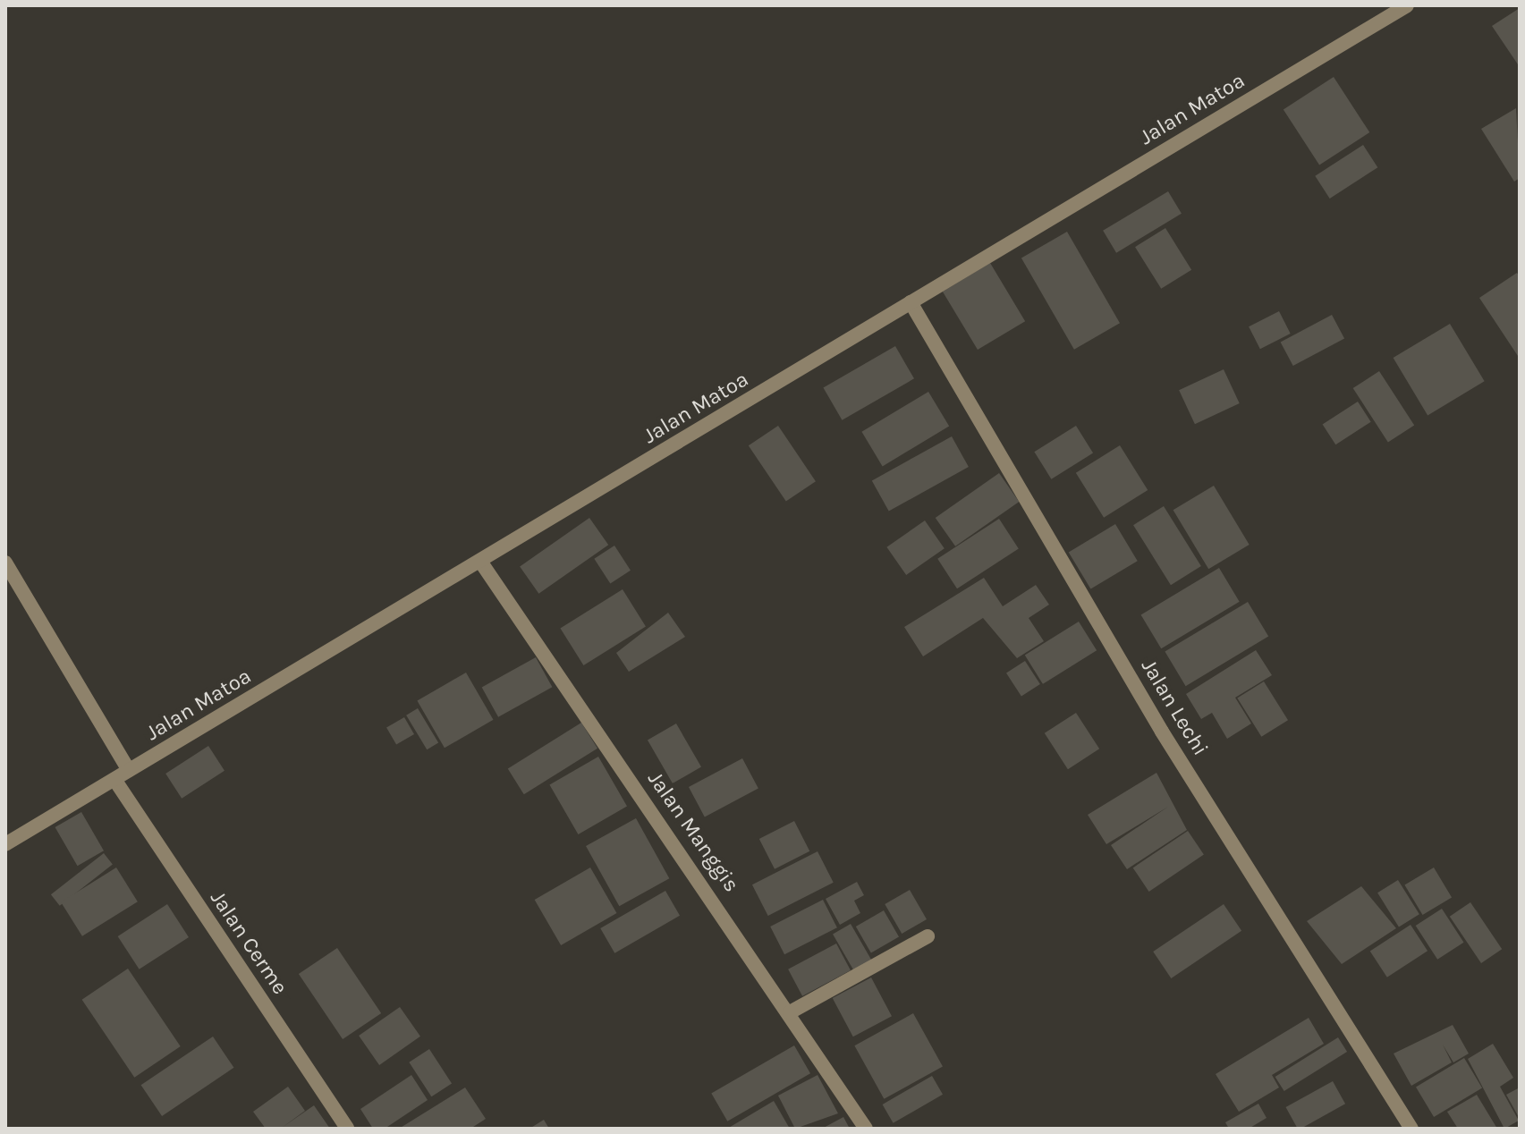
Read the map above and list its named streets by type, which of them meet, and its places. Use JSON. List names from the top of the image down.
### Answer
{
  "streets": {
    "street": [
      "Jalan Matoa",
      "Jalan Lechi",
      "Jalan Manggis",
      "Jalan Cerme"
    ]
  },
  "crossings": [
    ["Jalan Matoa", "Jalan Lechi"],
    ["Jalan Matoa", "Jalan Manggis"],
    ["Jalan Matoa", "Jalan Cerme"]
  ]
}
